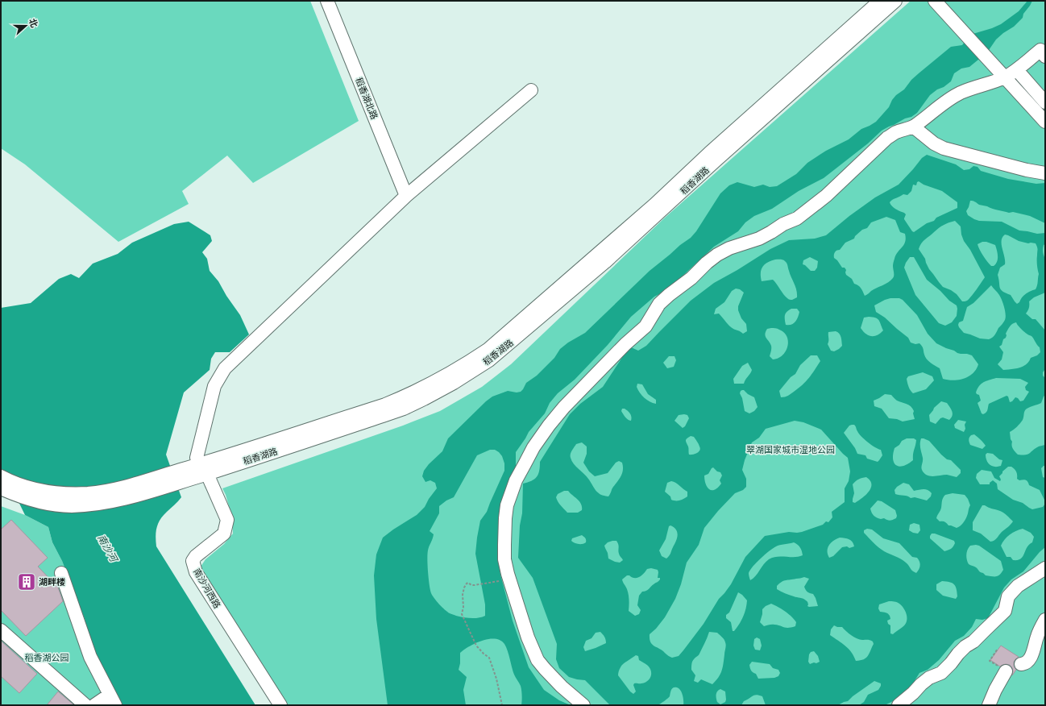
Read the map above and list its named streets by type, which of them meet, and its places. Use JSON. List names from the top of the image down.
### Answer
{
  "streets": {
    "street": ["稻香湖北路", "稻香湖路", "南沙河西路"]
  },
  "crossings": [
    ["稻香湖路", "南沙河西路"]
  ],
  "water": ["南沙河"],
  "parks": ["翠湖国家城市湿地公园", "稻香湖公园"],
  "places": {
    "building": ["湖畔楼"]
  },
  "north": "right"
}
